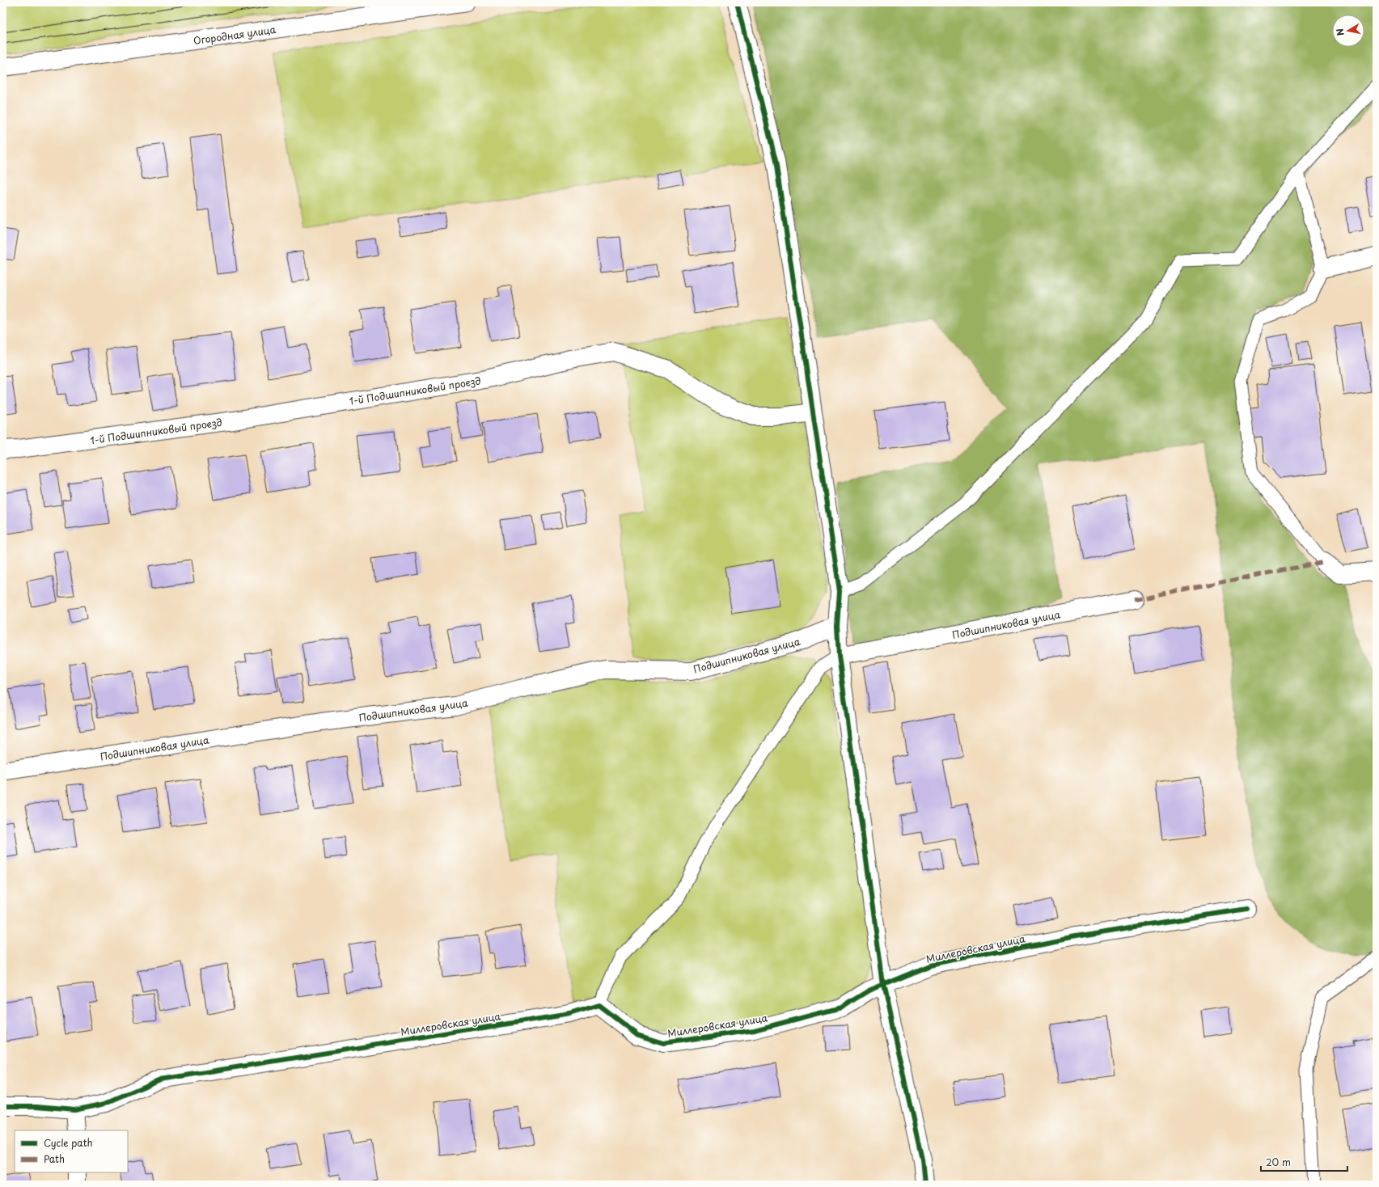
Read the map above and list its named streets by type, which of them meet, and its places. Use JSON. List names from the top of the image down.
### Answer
{
  "streets": {
    "street": [
      "Огородная улица",
      "1-й Подшипниковый проезд",
      "Подшипниковая улица",
      "Миллеровская улица"
    ]
  },
  "legend": ["Cycle path", "Path"],
  "scale_bar": "20 m",
  "north": "left"
}
